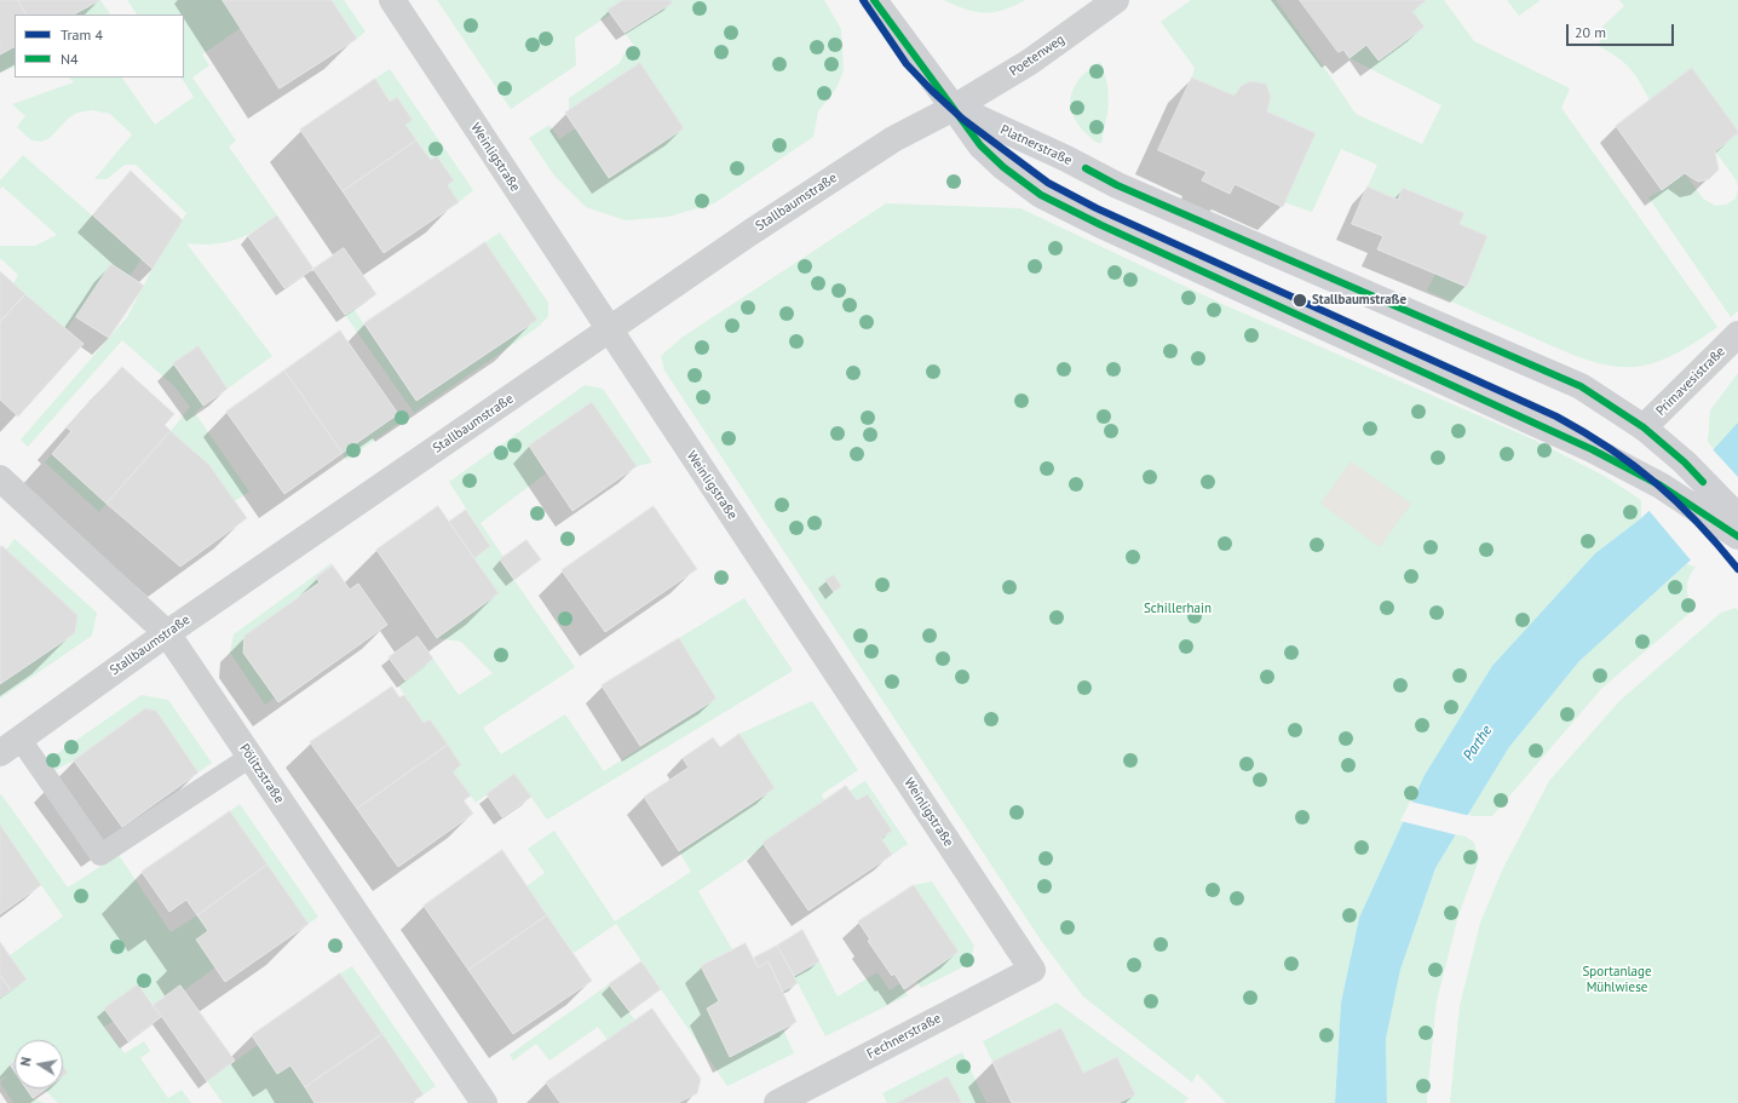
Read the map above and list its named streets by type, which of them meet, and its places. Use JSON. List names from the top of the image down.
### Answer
{
  "streets": {
    "main road": ["Platnerstraße"],
    "street": [
      "Poetenweg",
      "Weinligstraße",
      "Stallbaumstraße",
      "Primavesistraße",
      "Pölitzstraße",
      "Fechnerstraße"
    ]
  },
  "crossings": [
    ["Poetenweg", "Platnerstraße"],
    ["Poetenweg", "Stallbaumstraße"],
    ["Platnerstraße", "Stallbaumstraße"],
    ["Platnerstraße", "Primavesistraße"],
    ["Weinligstraße", "Stallbaumstraße"],
    ["Weinligstraße", "Fechnerstraße"],
    ["Stallbaumstraße", "Pölitzstraße"]
  ],
  "water": ["Parthe"],
  "parks": ["Schillerhain", "Sportanlage Mühlwiese"],
  "places": ["Stallbaumstraße"],
  "lines": ["tram line 4", "transit line N4"],
  "legend": ["Tram 4", "N4"],
  "scale_bar": "20 m",
  "north": "left"
}
